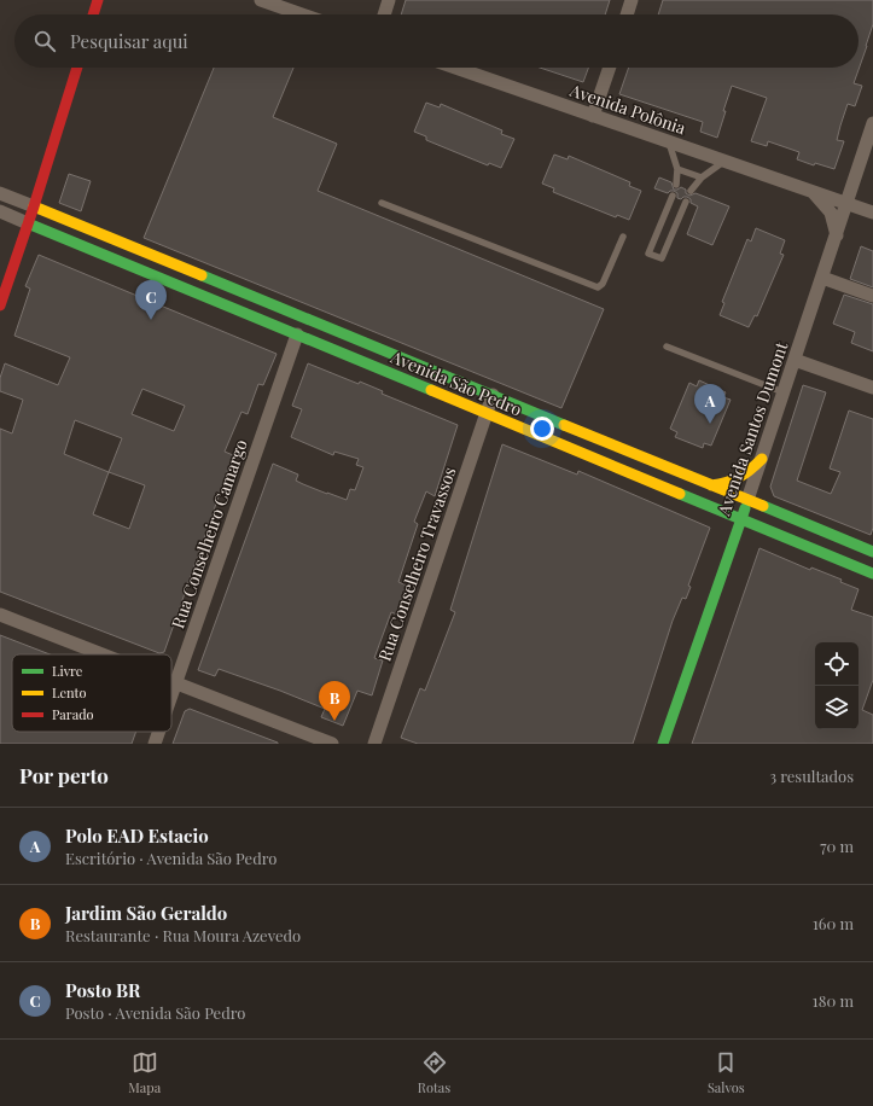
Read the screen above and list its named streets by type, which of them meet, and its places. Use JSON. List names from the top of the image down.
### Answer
{
  "streets": {
    "street": [
      "Avenida Polônia",
      "Avenida São Pedro",
      "Avenida Santos Dumont",
      "Rua Conselheiro Camargo",
      "Rua Conselheiro Travassos"
    ]
  },
  "crossings": [
    ["Avenida Polônia", "Avenida Santos Dumont"],
    ["Avenida São Pedro", "Avenida Santos Dumont"],
    ["Avenida São Pedro", "Rua Conselheiro Camargo"],
    ["Avenida São Pedro", "Rua Conselheiro Travassos"]
  ],
  "legend": ["Livre", "Lento", "Parado"],
  "page": {
    "search": "Pesquisar aqui",
    "pins": ["C", "A", "B"],
    "heading": ["Por perto", "3 resultados"],
    "list": [
      {
        "mark": "A",
        "name": "Polo EAD Estacio",
        "note": "Escritório · Avenida São Pedro",
        "value": "70 m"
      },
      {
        "mark": "B",
        "name": "Jardim São Geraldo",
        "note": "Restaurante · Rua Moura Azevedo",
        "value": "160 m"
      },
      {
        "mark": "C",
        "name": "Posto BR",
        "note": "Posto · Avenida São Pedro",
        "value": "180 m"
      }
    ],
    "nav": ["Mapa", "Rotas", "Salvos"]
  }
}
